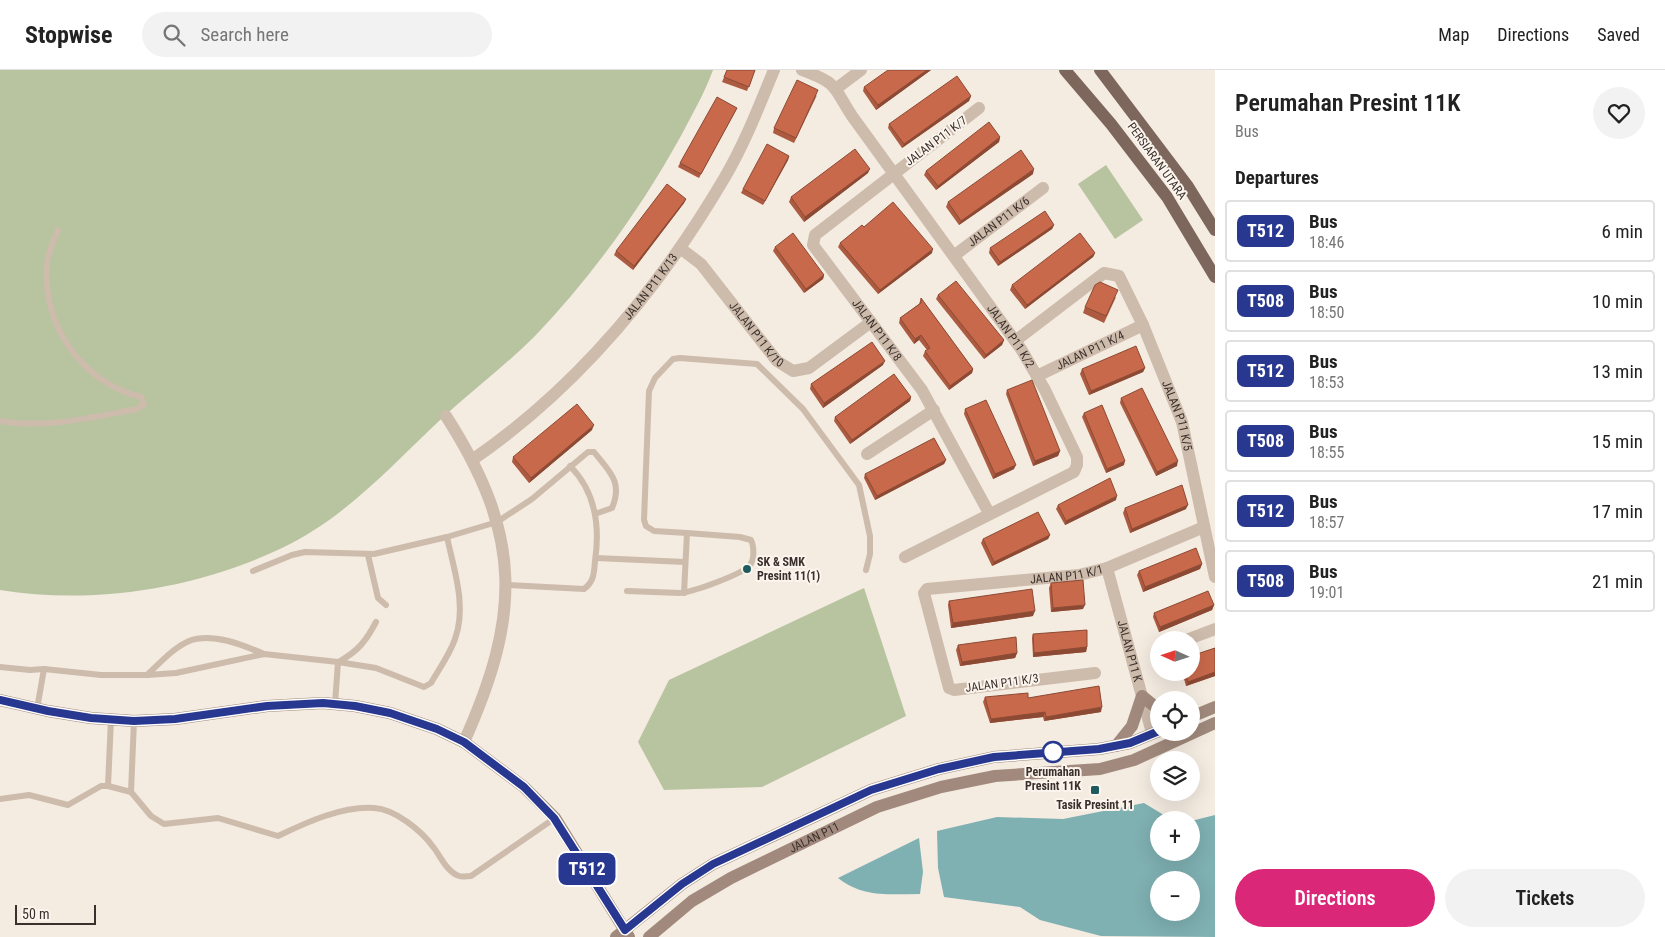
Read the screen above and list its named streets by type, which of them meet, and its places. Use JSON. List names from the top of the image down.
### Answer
{
  "streets": {
    "main road": ["PERSIARAN UTARA", "JALAN P11"],
    "street": [
      "JALAN P11 K/7",
      "JALAN P11 K/6",
      "JALAN P11 K/13",
      "JALAN P11 K/8",
      "JALAN P11 K/10",
      "JALAN P11 K/2",
      "JALAN P11 K/4",
      "JALAN P11 K/5",
      "JALAN P11 K/1",
      "JALAN P11 K",
      "JALAN P11 K/3"
    ]
  },
  "crossings": [
    ["JALAN P11 K/7", "JALAN P11 K/8"],
    ["JALAN P11 K/7", "JALAN P11 K/2"],
    ["JALAN P11 K/6", "JALAN P11 K/2"],
    ["JALAN P11 K/13", "JALAN P11 K/10"],
    ["JALAN P11 K/8", "JALAN P11 K/10"],
    ["JALAN P11 K/8", "JALAN P11 K/2"],
    ["JALAN P11 K/2", "JALAN P11 K/4"],
    ["JALAN P11 K/2", "JALAN P11 K/5"],
    ["JALAN P11 K/4", "JALAN P11 K/5"],
    ["JALAN P11 K/5", "JALAN P11 K/1"],
    ["JALAN P11 K/1", "JALAN P11 K"],
    ["JALAN P11 K/1", "JALAN P11 K/3"]
  ],
  "places": {
    "other": ["SK & SMK Presint 11(1)", "Perumahan Presint 11K"],
    "transit": ["Tasik Presint 11"]
  },
  "lines": ["bus line T512"],
  "scale_bar": "50 m",
  "north": "left",
  "page": {
    "header": "Stopwise",
    "search": "Search here",
    "nav": ["Map", "Directions", "Saved"],
    "on_map": "T512",
    "heading": [
      ["Perumahan Presint 11K", "Bus"],
      "Departures"
    ],
    "list": [
      {
        "mark": "T512",
        "name": "Bus",
        "note": "18:46",
        "value": "6 min"
      },
      {
        "mark": "T508",
        "name": "Bus",
        "note": "18:50",
        "value": "10 min"
      },
      {
        "mark": "T512",
        "name": "Bus",
        "note": "18:53",
        "value": "13 min"
      },
      {
        "mark": "T508",
        "name": "Bus",
        "note": "18:55",
        "value": "15 min"
      },
      {
        "mark": "T512",
        "name": "Bus",
        "note": "18:57",
        "value": "17 min"
      },
      {
        "mark": "T508",
        "name": "Bus",
        "note": "19:01",
        "value": "21 min"
      }
    ],
    "map_buttons": ["+", "−"],
    "buttons": ["Directions", "Tickets"],
    "scale": "50 m"
  }
}
